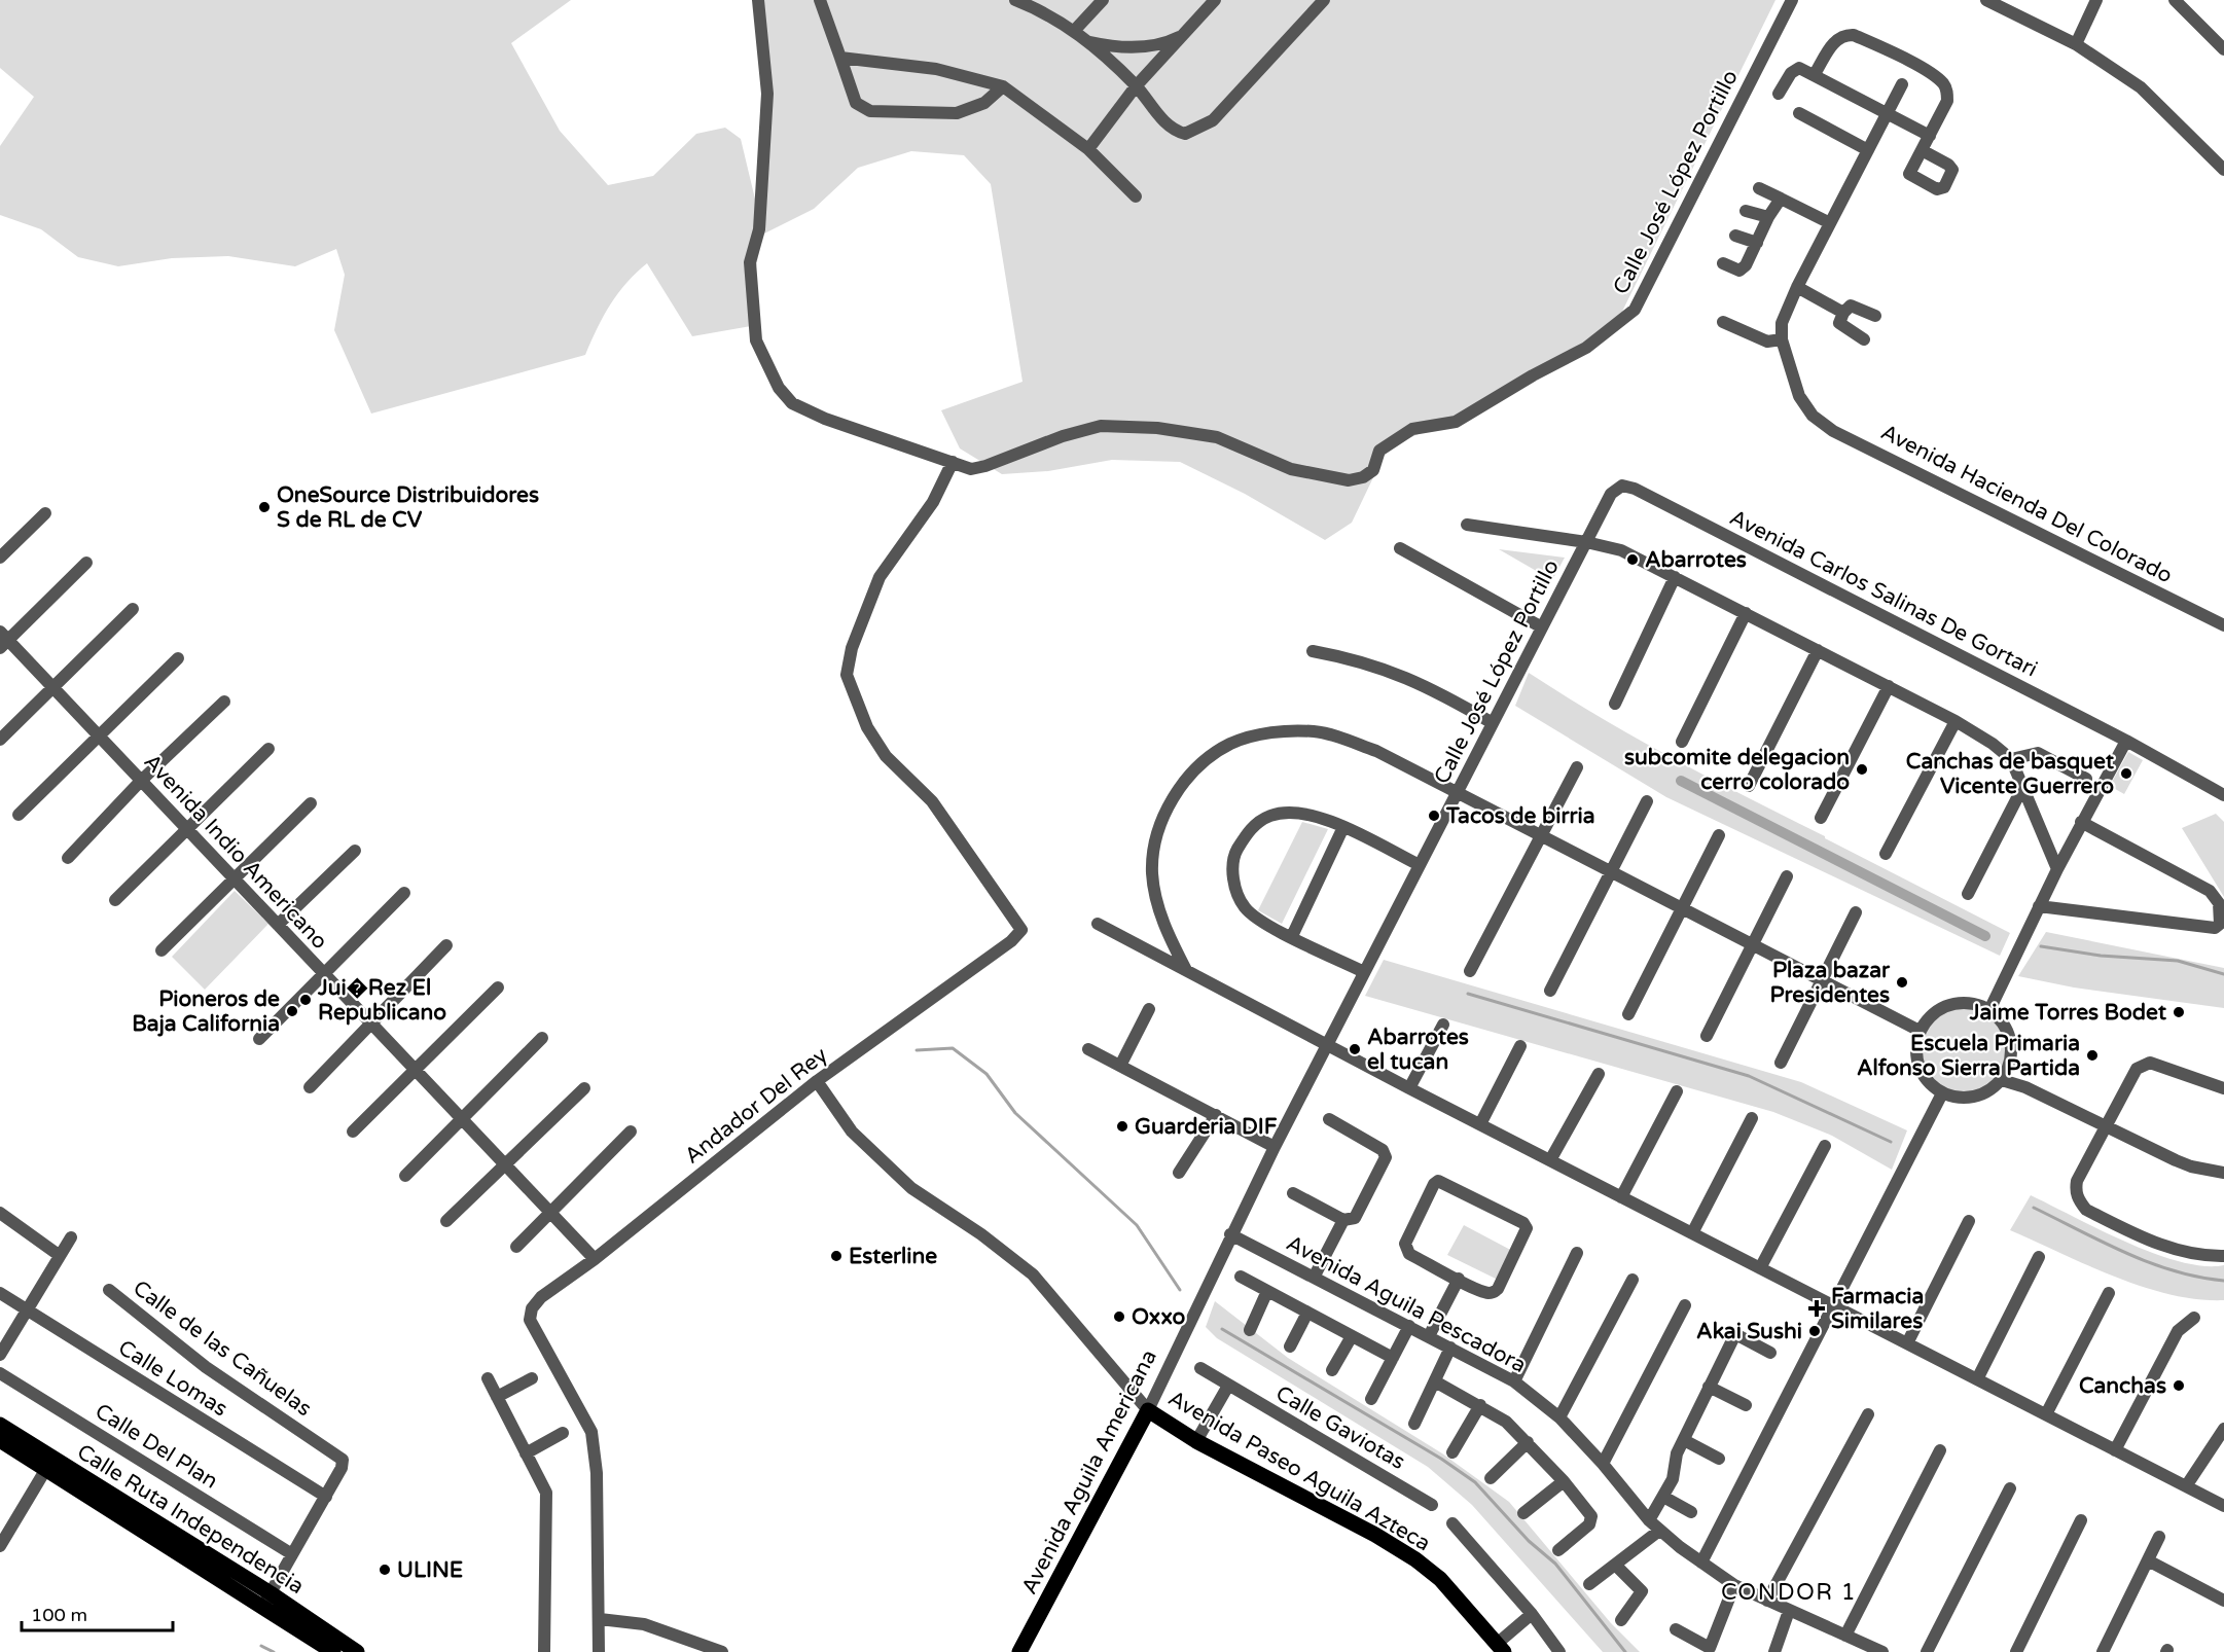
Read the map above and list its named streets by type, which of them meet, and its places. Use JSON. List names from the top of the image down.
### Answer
{
  "streets": {
    "main road": ["Avenida Paseo Aguila Azteca", "Avenida Aguila Americana", "Calle Ruta Independencia"],
    "street": [
      "Calle José López Portillo",
      "Avenida Hacienda Del Colorado",
      "Avenida Carlos Salinas De Gortari",
      "Avenida Indio Americano",
      "Andador Del Rey",
      "Avenida Aguila Pescadora",
      "Calle de las Cañuelas",
      "Calle Lomas",
      "Calle Gaviotas",
      "Calle Del Plan"
    ]
  },
  "crossings": [
    ["Calle José López Portillo", "Avenida Carlos Salinas De Gortari"],
    ["Calle José López Portillo", "Andador Del Rey"],
    ["Calle José López Portillo", "Avenida Aguila Americana"],
    ["Avenida Indio Americano", "Andador Del Rey"],
    ["Avenida Aguila Pescadora", "Avenida Aguila Americana"],
    ["Calle de las Cañuelas", "Calle Lomas"],
    ["Avenida Paseo Aguila Azteca", "Avenida Aguila Americana"]
  ],
  "districts": ["CONDOR 1"],
  "places": {
    "other": [
      "OneSource Distribuidores S de RL de CV",
      "Abarrotes",
      "subcomite delegacion cerro colorado",
      "Canchas de basquet Vicente Guerrero",
      "Tacos de birria",
      "Plaza bazar Presidentes",
      "Jui�Rez El Republicano",
      "Pioneros de Baja California",
      "Jaime Torres Bodet",
      "Abarrotes el tucan",
      "Escuela Primaria Alfonso Sierra Partida",
      "Guarderia DIF",
      "Esterline",
      "Oxxo",
      "Akai Sushi",
      "Canchas",
      "ULINE"
    ],
    "health": ["Farmacia Similares"]
  },
  "scale_bar": "100 m"
}
